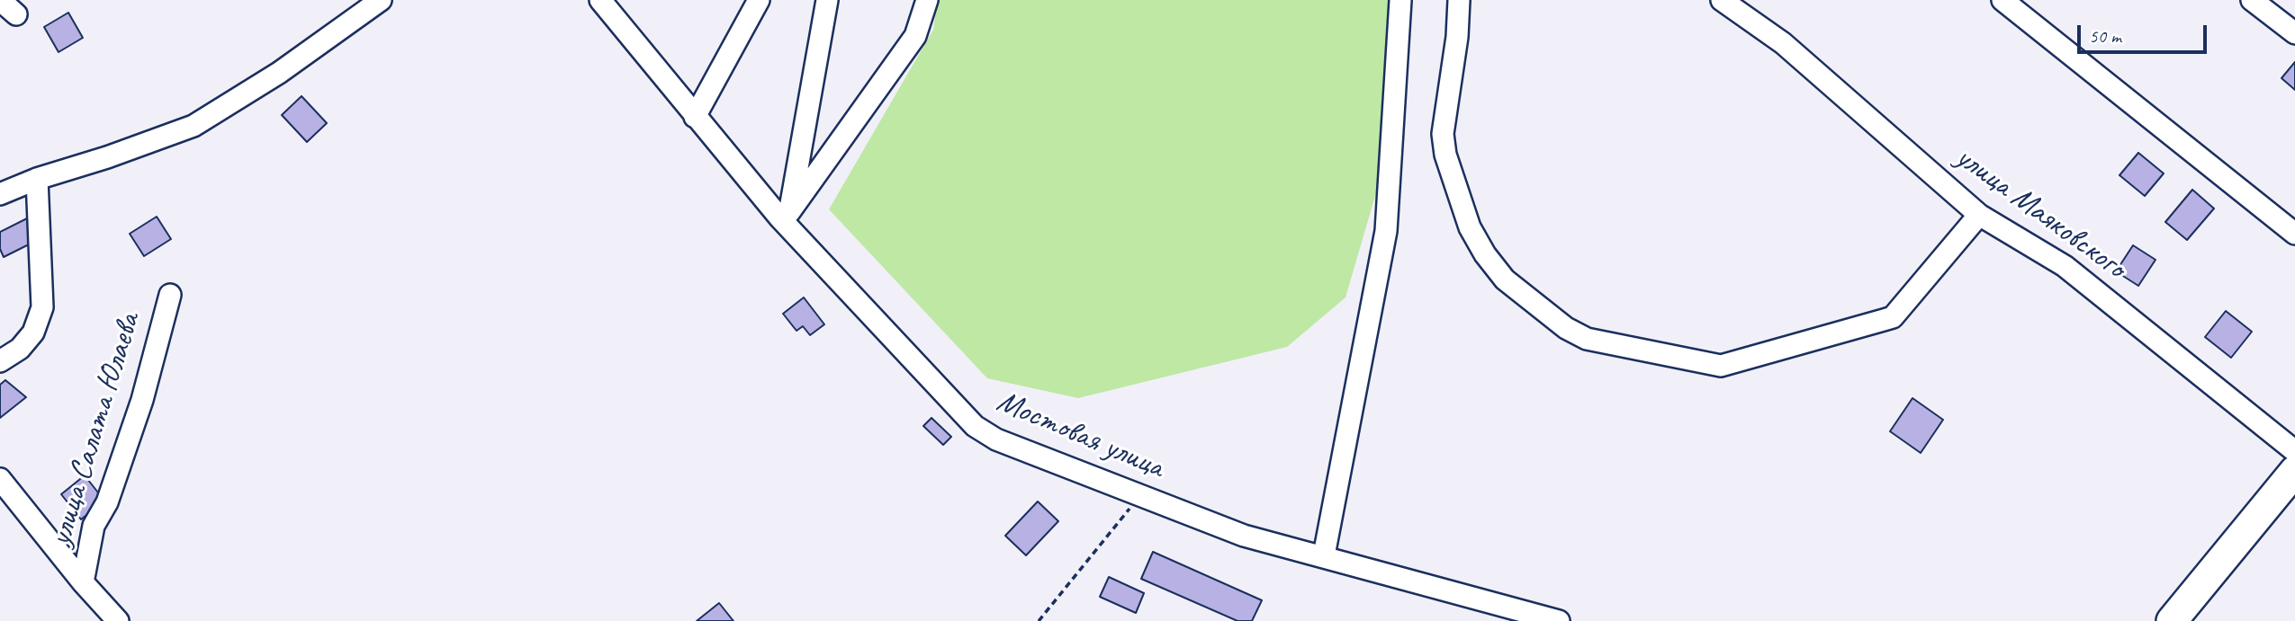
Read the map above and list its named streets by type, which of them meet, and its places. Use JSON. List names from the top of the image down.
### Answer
{
  "streets": {
    "street": ["улица Маяковского", "улица Салата Юлаева", "Мостовая улица"]
  },
  "scale_bar": "50 m"
}
